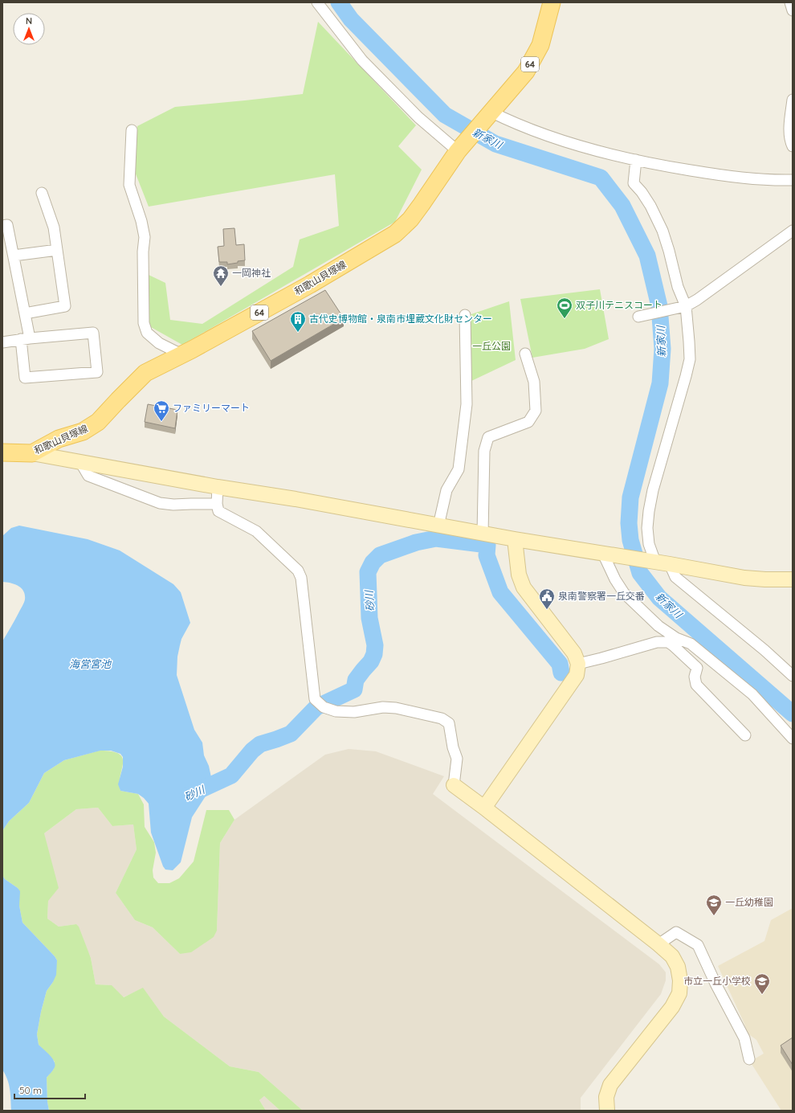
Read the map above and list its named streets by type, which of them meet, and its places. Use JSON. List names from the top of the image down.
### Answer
{
  "streets": {
    "main road": ["64", "和歌山貝塚線"]
  },
  "water": ["新家川", "砂川", "海営宮池"],
  "parks": ["一丘公園"],
  "places": {
    "temple": ["一岡神社"],
    "sports": ["双子川テニスコート"],
    "building": ["古代史博物館・泉南市埋蔵文化財センター"],
    "supermarket": ["ファミリーマート"],
    "public building": ["泉南警察署一丘交番"],
    "school or university": ["一丘幼稚園", "市立一丘小学校"]
  },
  "scale_bar": "50 m",
  "north": "top"
}
